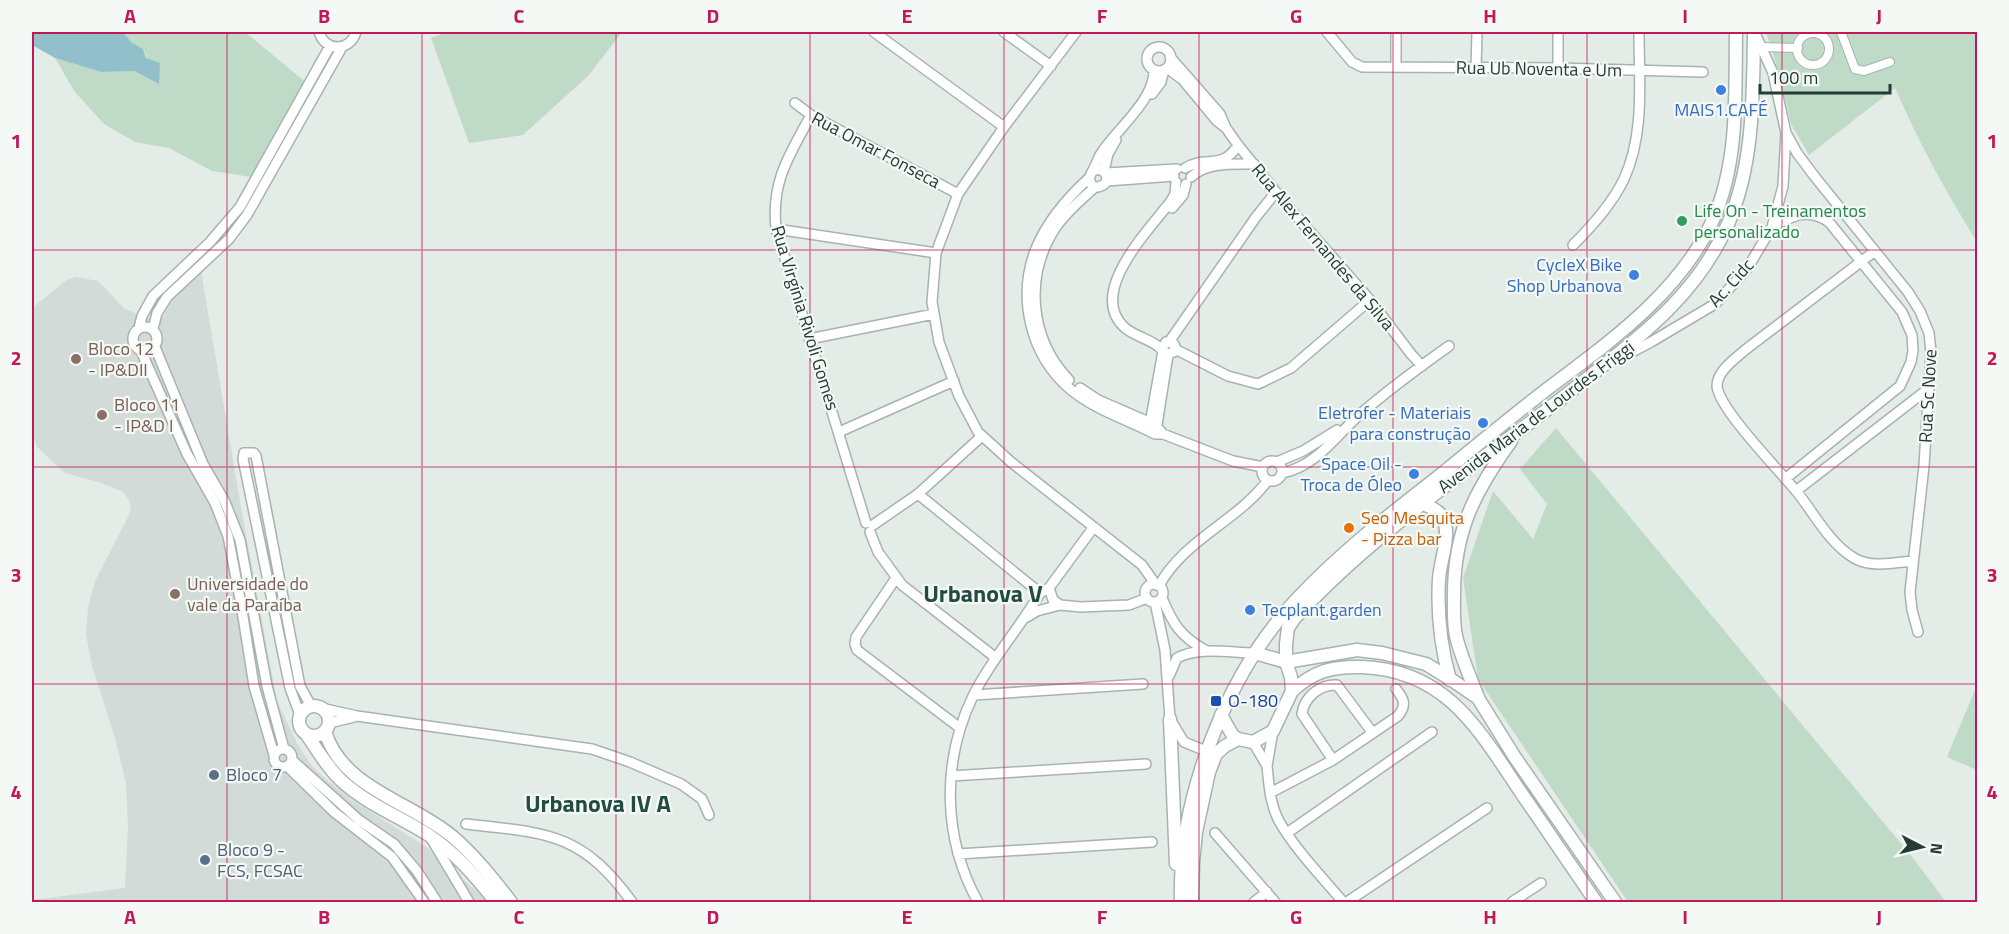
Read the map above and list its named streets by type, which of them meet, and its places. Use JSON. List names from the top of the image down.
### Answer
{
  "streets": {
    "street": [
      "Rua Ub Noventa e Um",
      "Rua Omar Fonseca",
      "Rua Alex Fernandes da Silva",
      "Ac. Cidc",
      "Rua Virgínia Rivoli Gomes",
      "Rua Sc Nove",
      "Avenida Maria de Lourdes Friggi"
    ]
  },
  "crossings": [
    ["Rua Omar Fonseca", "Rua Virgínia Rivoli Gomes"],
    ["Ac. Cidc", "Rua Sc Nove"],
    ["Ac. Cidc", "Avenida Maria de Lourdes Friggi"]
  ],
  "districts": ["Urbanova V", "Urbanova IV A"],
  "places": {
    "other": [
      "MAIS1.CAFÉ",
      "Life On - Treinamentos personalizado",
      "CycleX Bike Shop Urbanova",
      "Bloco 12 - IP&DII",
      "Bloco 11 - IP&D I",
      "Eletrofer - Materiais para construção",
      "Space Oil - Troca de Óleo",
      "Seo Mesquita - Pizza bar",
      "Universidade do vale da Paraíba",
      "Tecplant.garden",
      "Bloco 7",
      "Bloco 9 - FCS, FCSAC"
    ],
    "transit": ["O-180"]
  },
  "scale_bar": "100 m",
  "north": "right",
  "grid": {
    "columns": [
      "A",
      "B",
      "C",
      "D",
      "E",
      "F",
      "G",
      "H",
      "I",
      "J"
    ],
    "rows": [
      "1",
      "2",
      "3",
      "4"
    ]
  }
}
